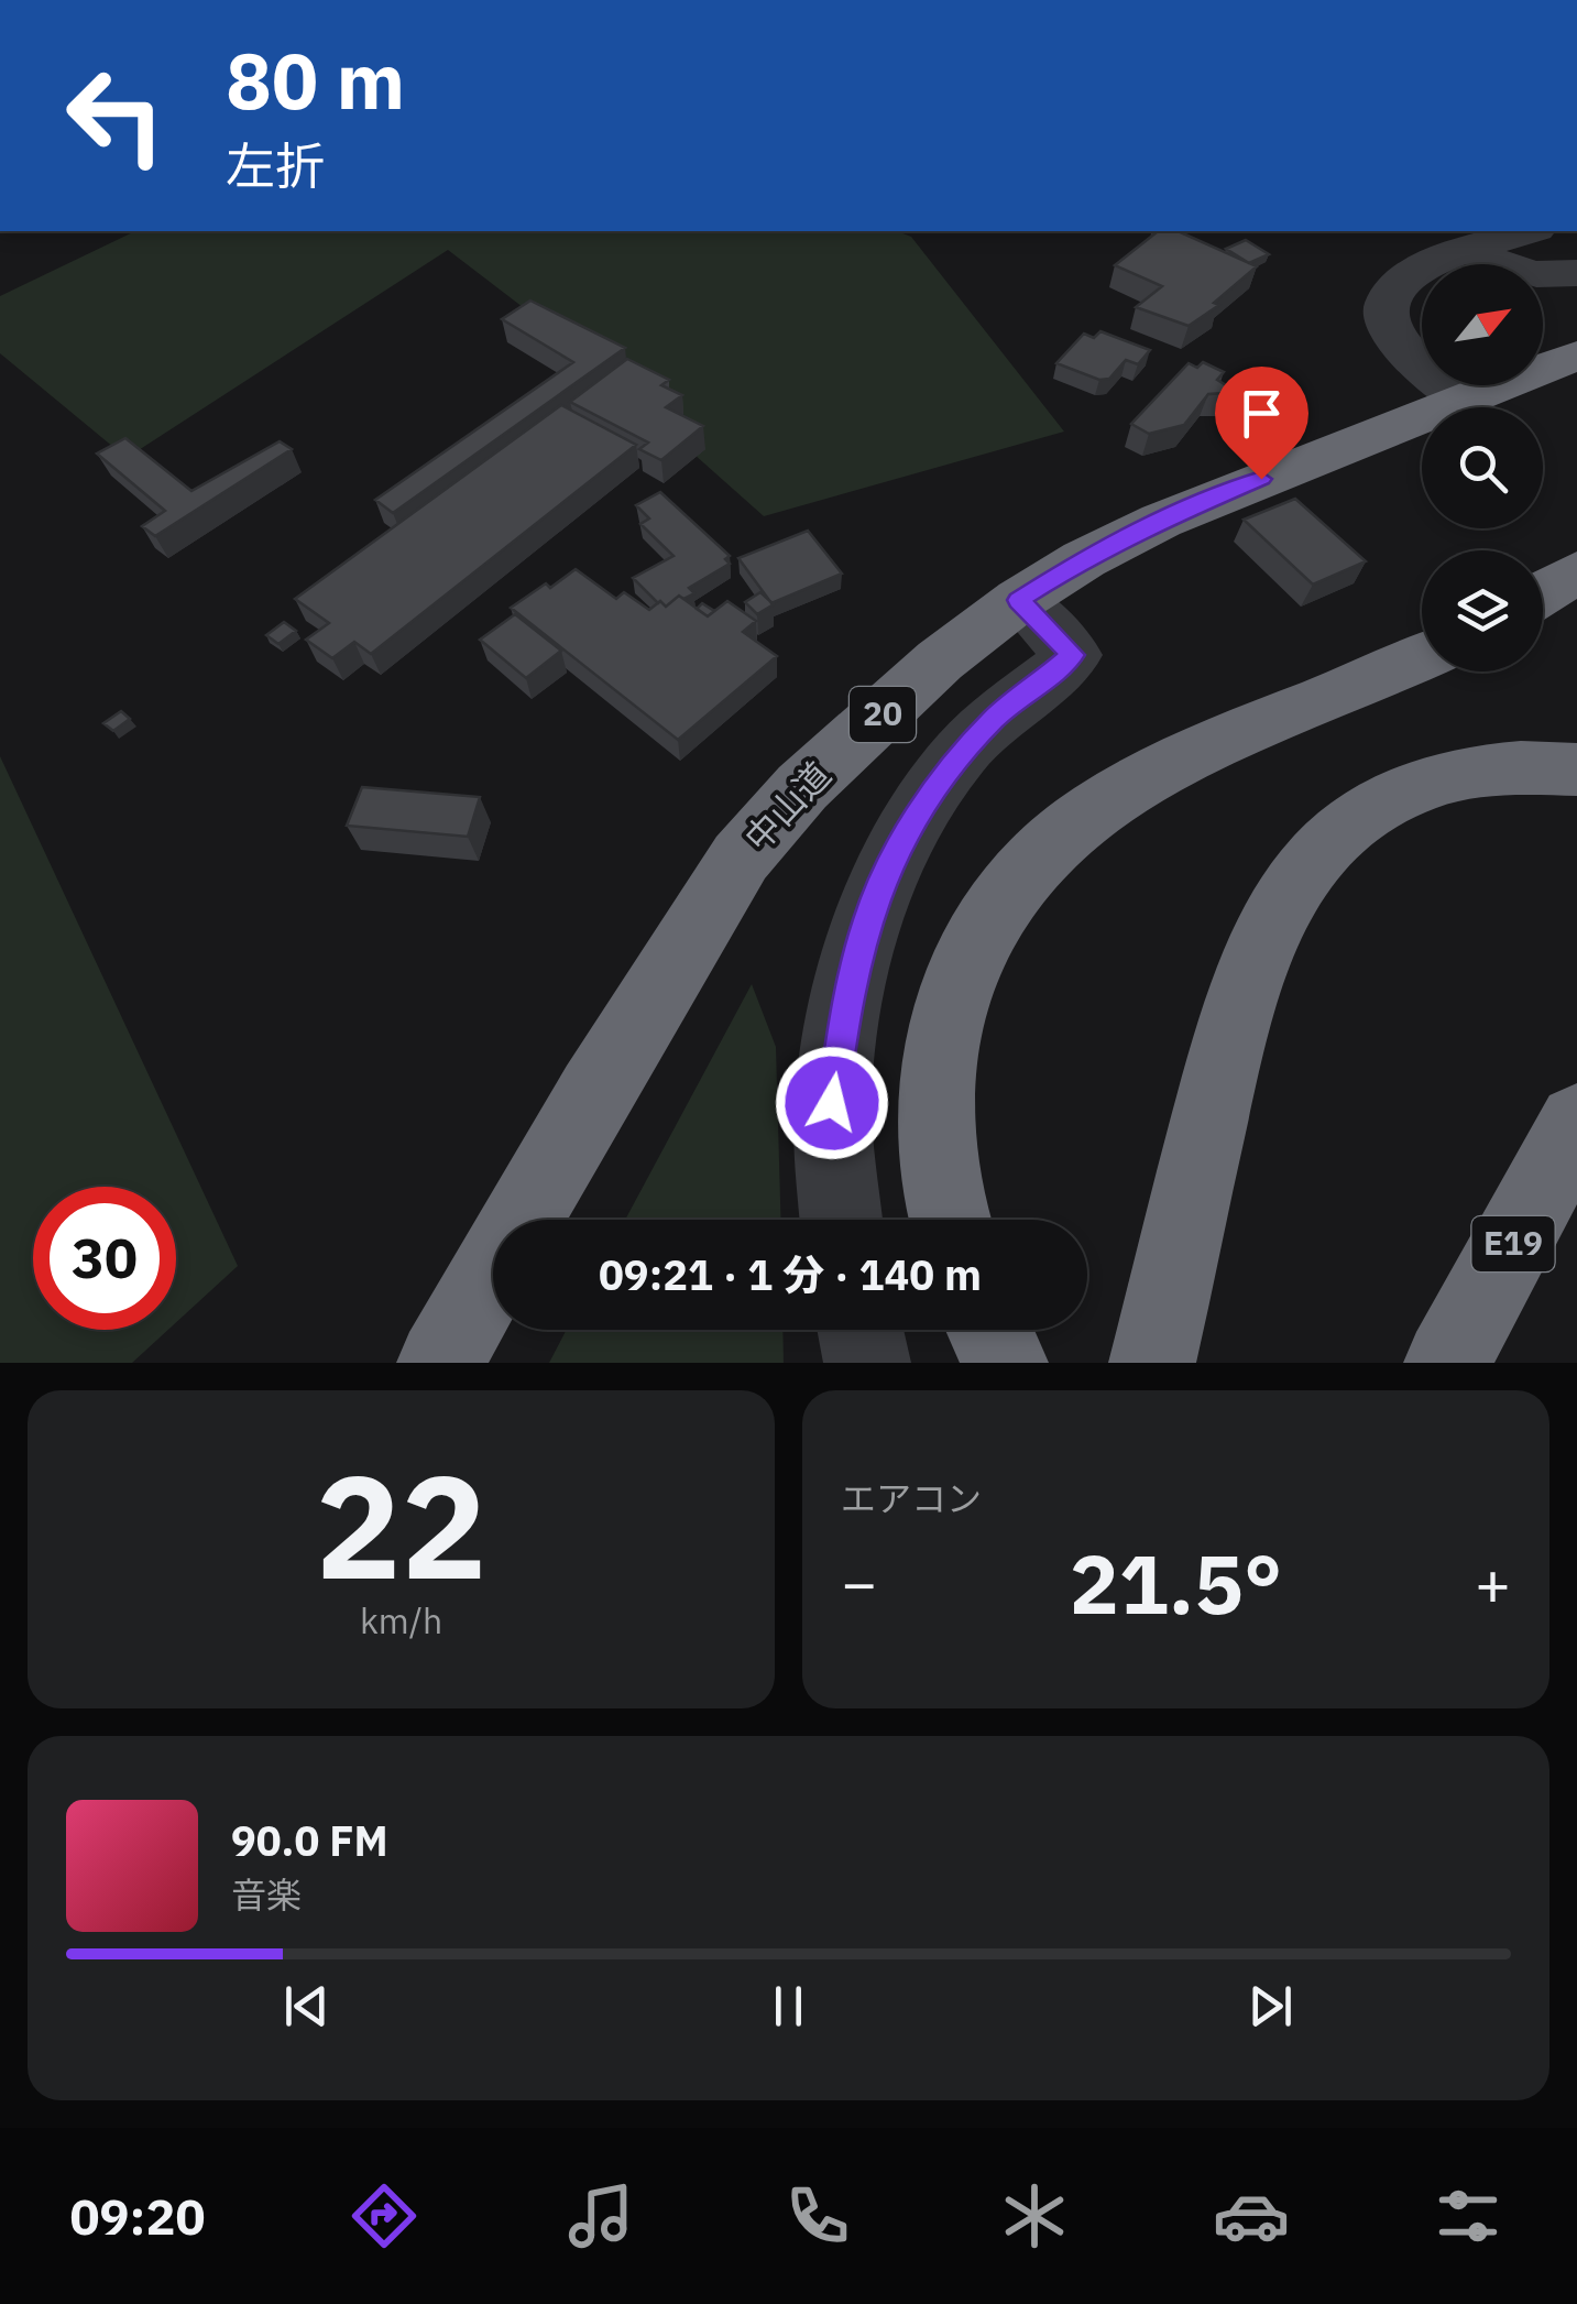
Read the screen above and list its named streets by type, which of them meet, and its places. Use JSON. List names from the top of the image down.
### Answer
{
  "streets": {
    "highway": ["20", "中山道", "E19"]
  },
  "north": "top right",
  "page": {
    "turn": ["80 m", "左折"],
    "limit": "30",
    "trip": "09:21 · 1 分 · 140 m",
    "tile": [
      ["22", "km/h"],
      "エアコン"
    ],
    "heat": ["−", "21.5°", "+"],
    "song": ["90.0 FM", "音楽"],
    "tabs": "09:20"
  }
}
